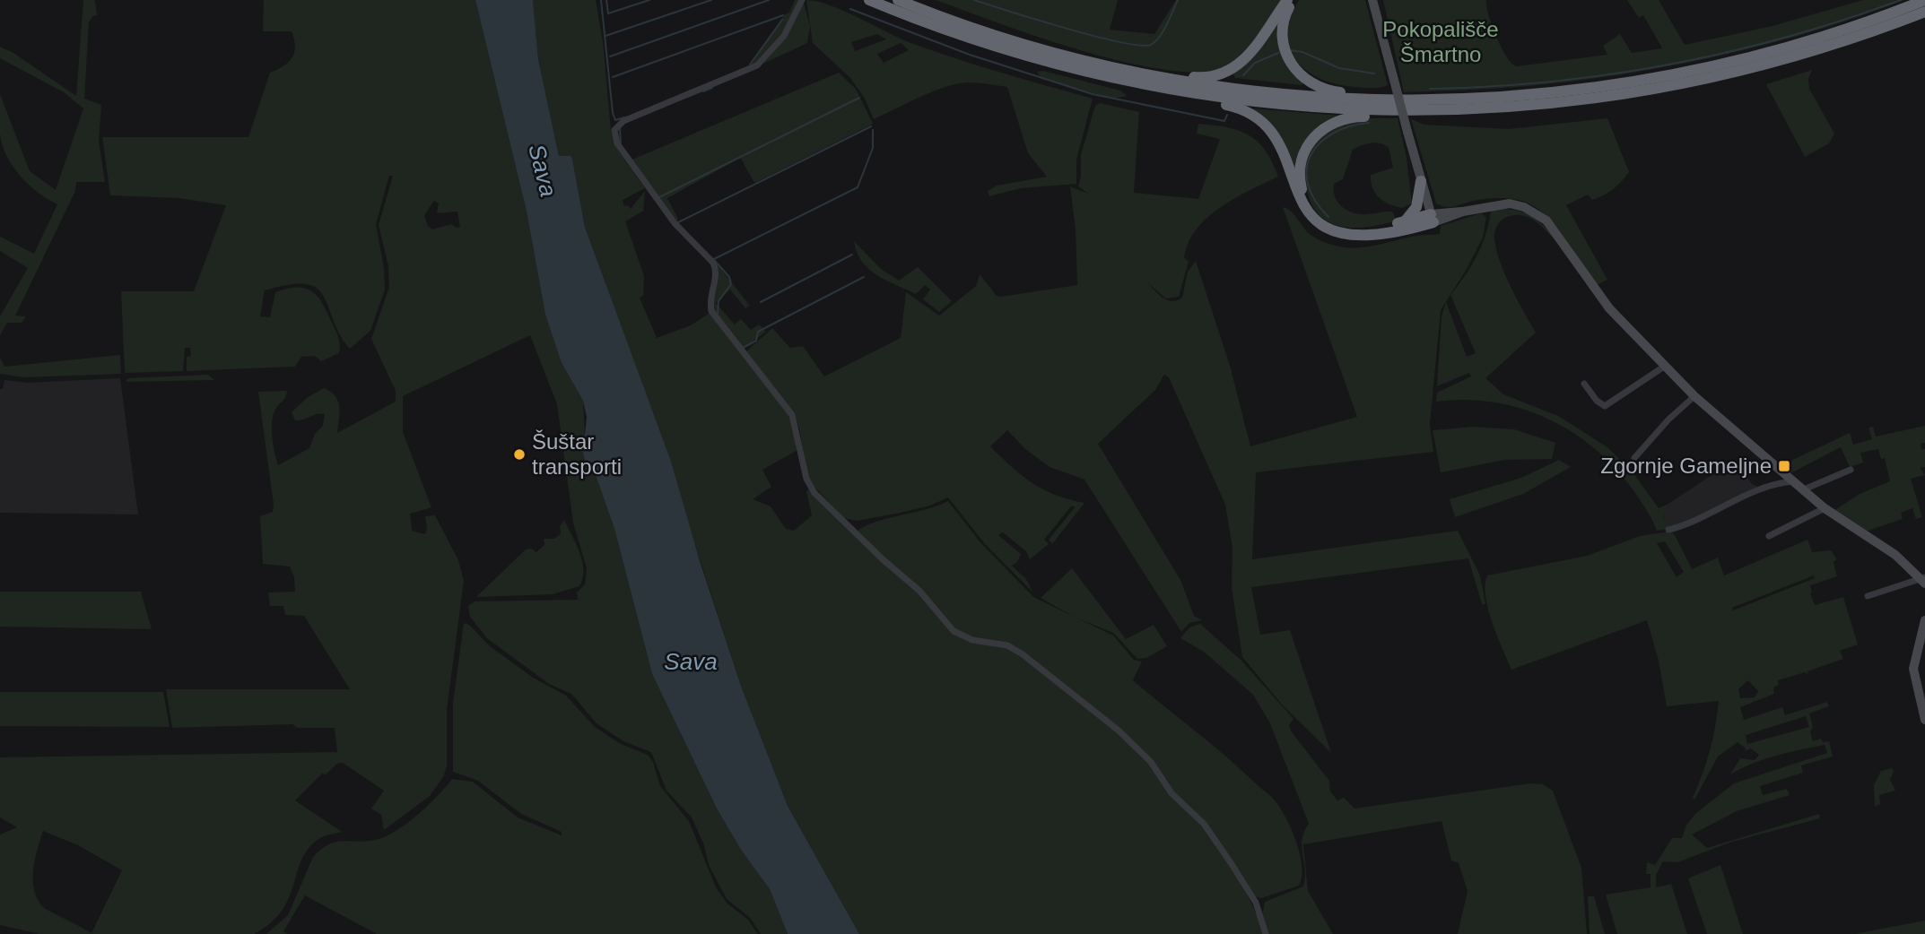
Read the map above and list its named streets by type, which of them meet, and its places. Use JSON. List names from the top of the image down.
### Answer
{
  "water": ["Sava"],
  "parks": ["Pokopališče Šmartno"],
  "places": {
    "other": ["Šuštar transporti"],
    "transit": ["Zgornje Gameljne"]
  }
}
